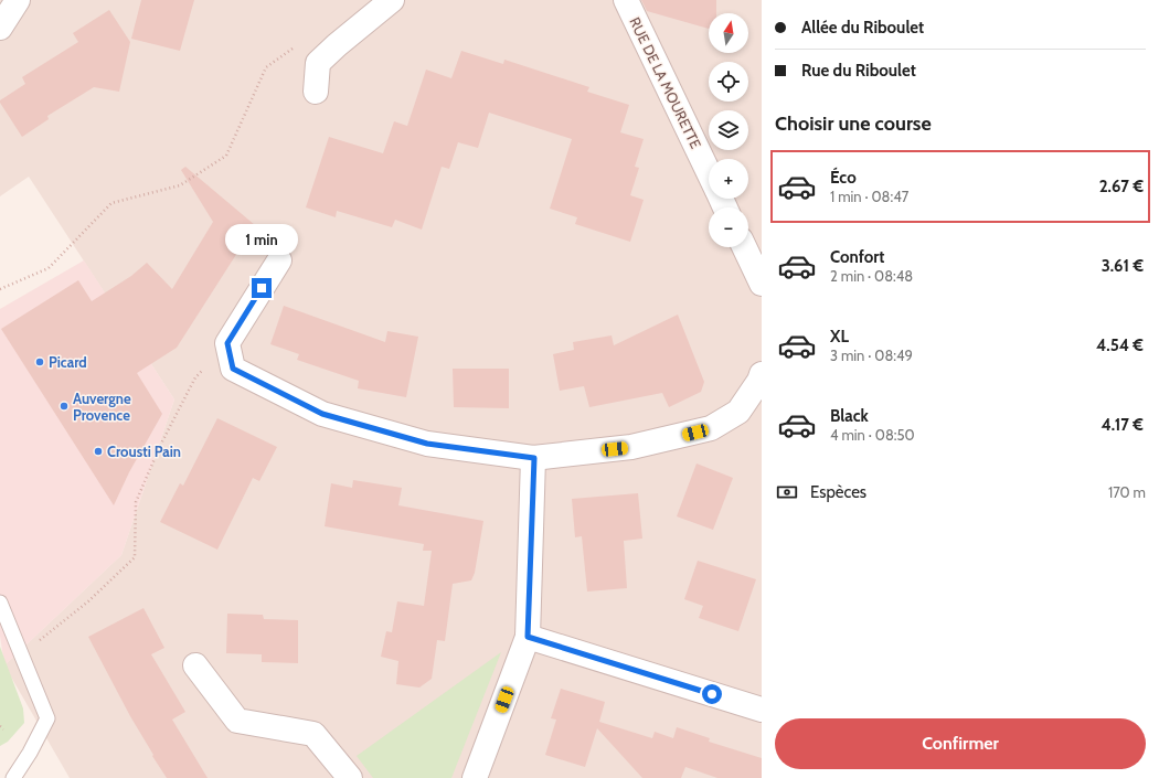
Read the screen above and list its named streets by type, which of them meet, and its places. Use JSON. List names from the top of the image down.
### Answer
{
  "streets": {
    "street": ["RUE DE LA MOURETTE"]
  },
  "places": ["Picard", "Auvergne Provence", "Crousti Pain"],
  "north": "top",
  "page": {
    "banner": ["Allée du Riboulet", "Rue du Riboulet"],
    "map_buttons": ["+", "−"],
    "heading": "Choisir une course",
    "list": [
      {
        "name": "Éco",
        "note": "1 min · 08:47",
        "value": "2.67 €"
      },
      {
        "name": "Confort",
        "note": "2 min · 08:48",
        "value": "3.61 €"
      },
      {
        "name": "XL",
        "note": "3 min · 08:49",
        "value": "4.54 €"
      },
      {
        "name": "Black",
        "note": "4 min · 08:50",
        "value": "4.17 €"
      }
    ],
    "bubble": "1 min",
    "pay": ["Espèces", "170 m"],
    "buttons": "Confirmer"
  }
}
